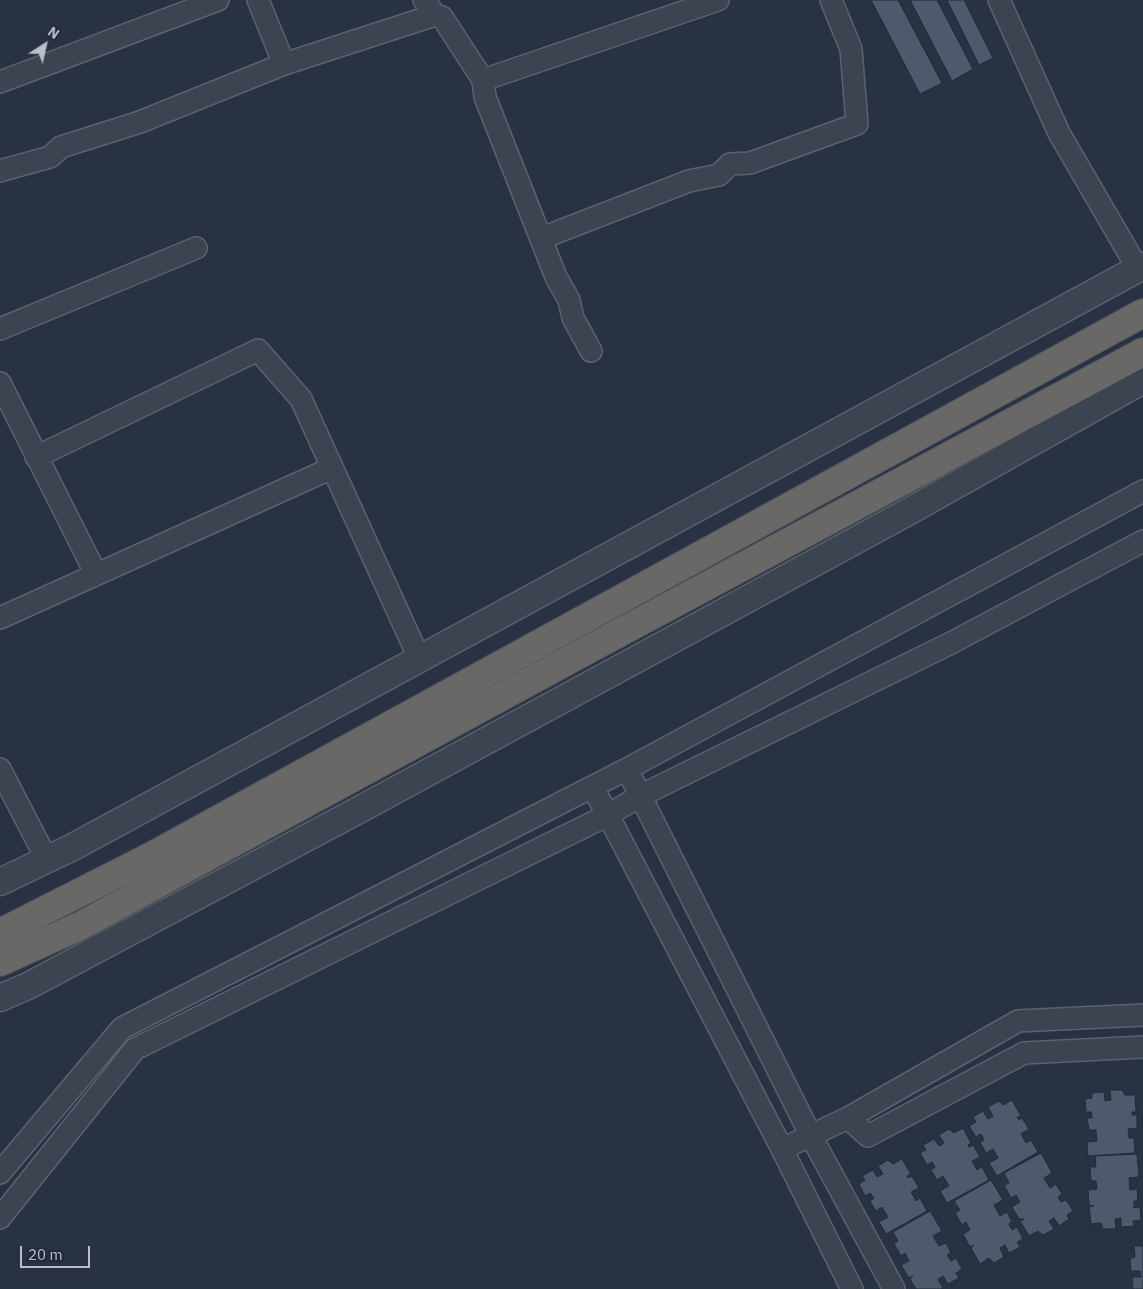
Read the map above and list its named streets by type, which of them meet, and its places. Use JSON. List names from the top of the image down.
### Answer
{
  "scale_bar": "20 m",
  "north": "top right"
}
